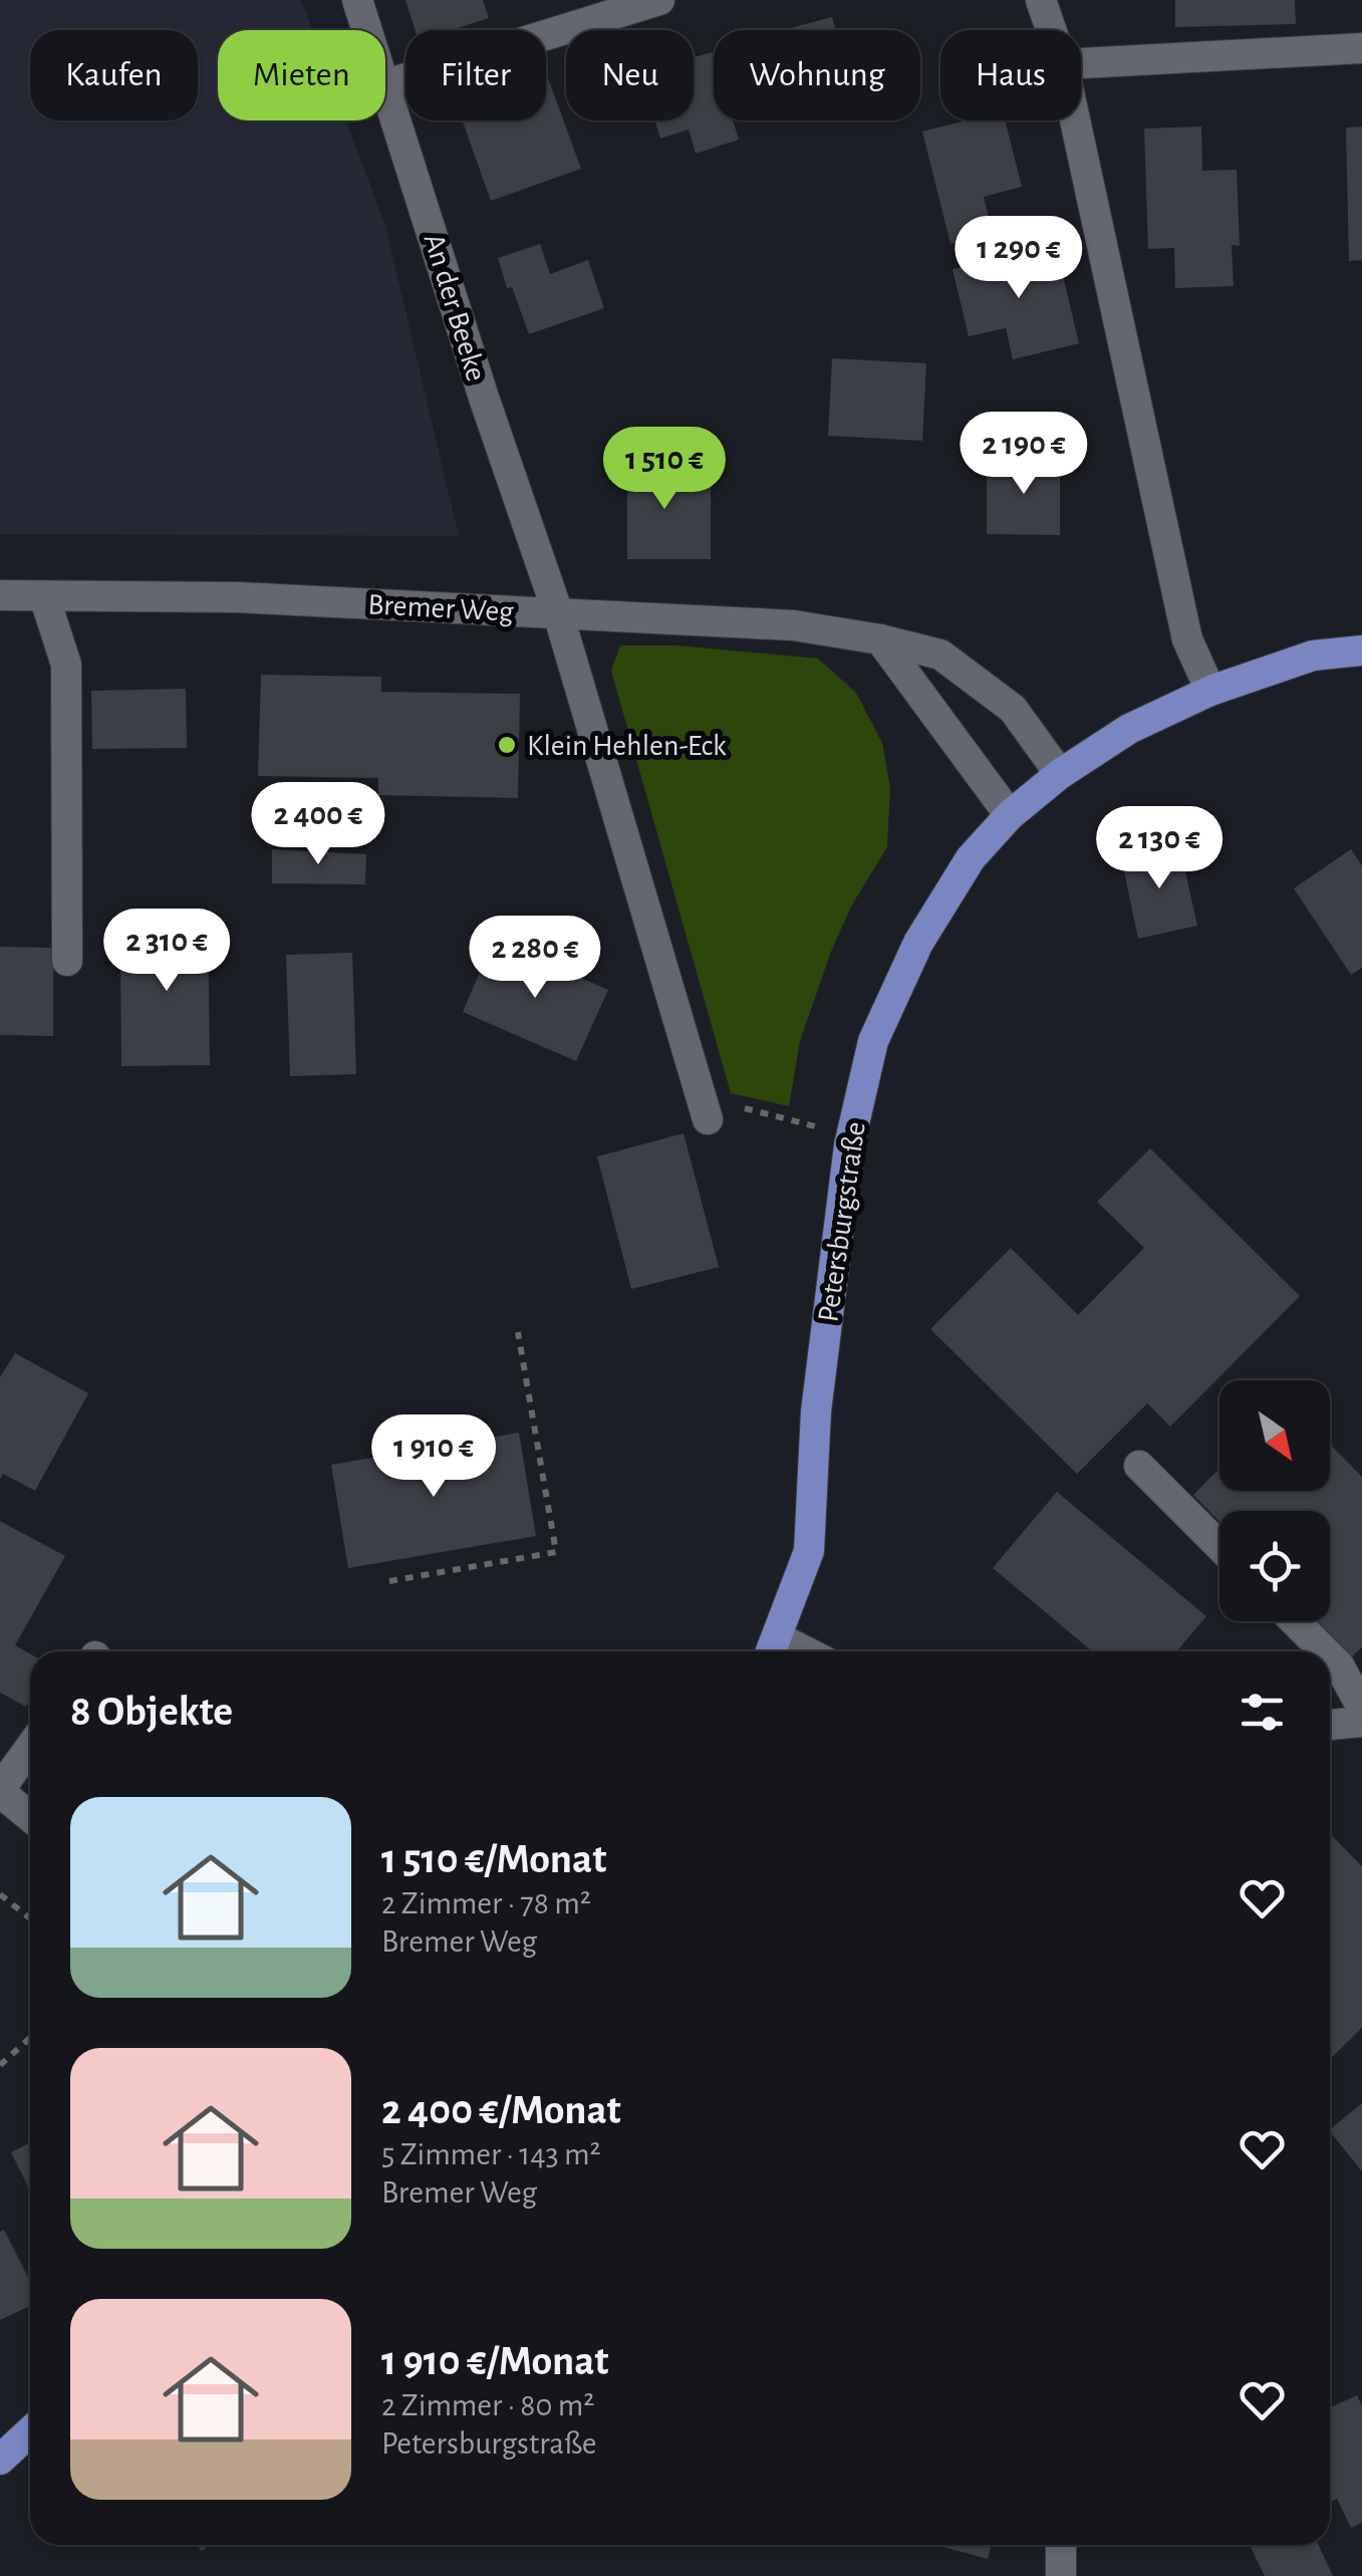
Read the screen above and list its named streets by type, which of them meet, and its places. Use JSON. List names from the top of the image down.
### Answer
{
  "streets": {
    "main road": ["Petersburgstraße"],
    "street": ["An der Beeke", "Bremer Weg"]
  },
  "crossings": [
    ["An der Beeke", "Bremer Weg"]
  ],
  "places": ["Klein Hehlen-Eck"],
  "north": "bottom right",
  "page": {
    "chip": [
      "Kaufen",
      "Mieten",
      "Filter",
      "Neu",
      "Wohnung",
      "Haus"
    ],
    "price": [
      "1 290 €",
      "2 190 €",
      "1 510 €",
      "2 400 €",
      "2 130 €",
      "2 310 €",
      "2 280 €",
      "1 910 €"
    ],
    "heading": "8 Objekte",
    "list": [
      {
        "name": "1 510 €/Monat",
        "note": "2 Zimmer · 78 m² · Bremer Weg"
      },
      {
        "name": "2 400 €/Monat",
        "note": "5 Zimmer · 143 m² · Bremer Weg"
      },
      {
        "name": "1 910 €/Monat",
        "note": "2 Zimmer · 80 m² · Petersburgstraße"
      }
    ]
  }
}
